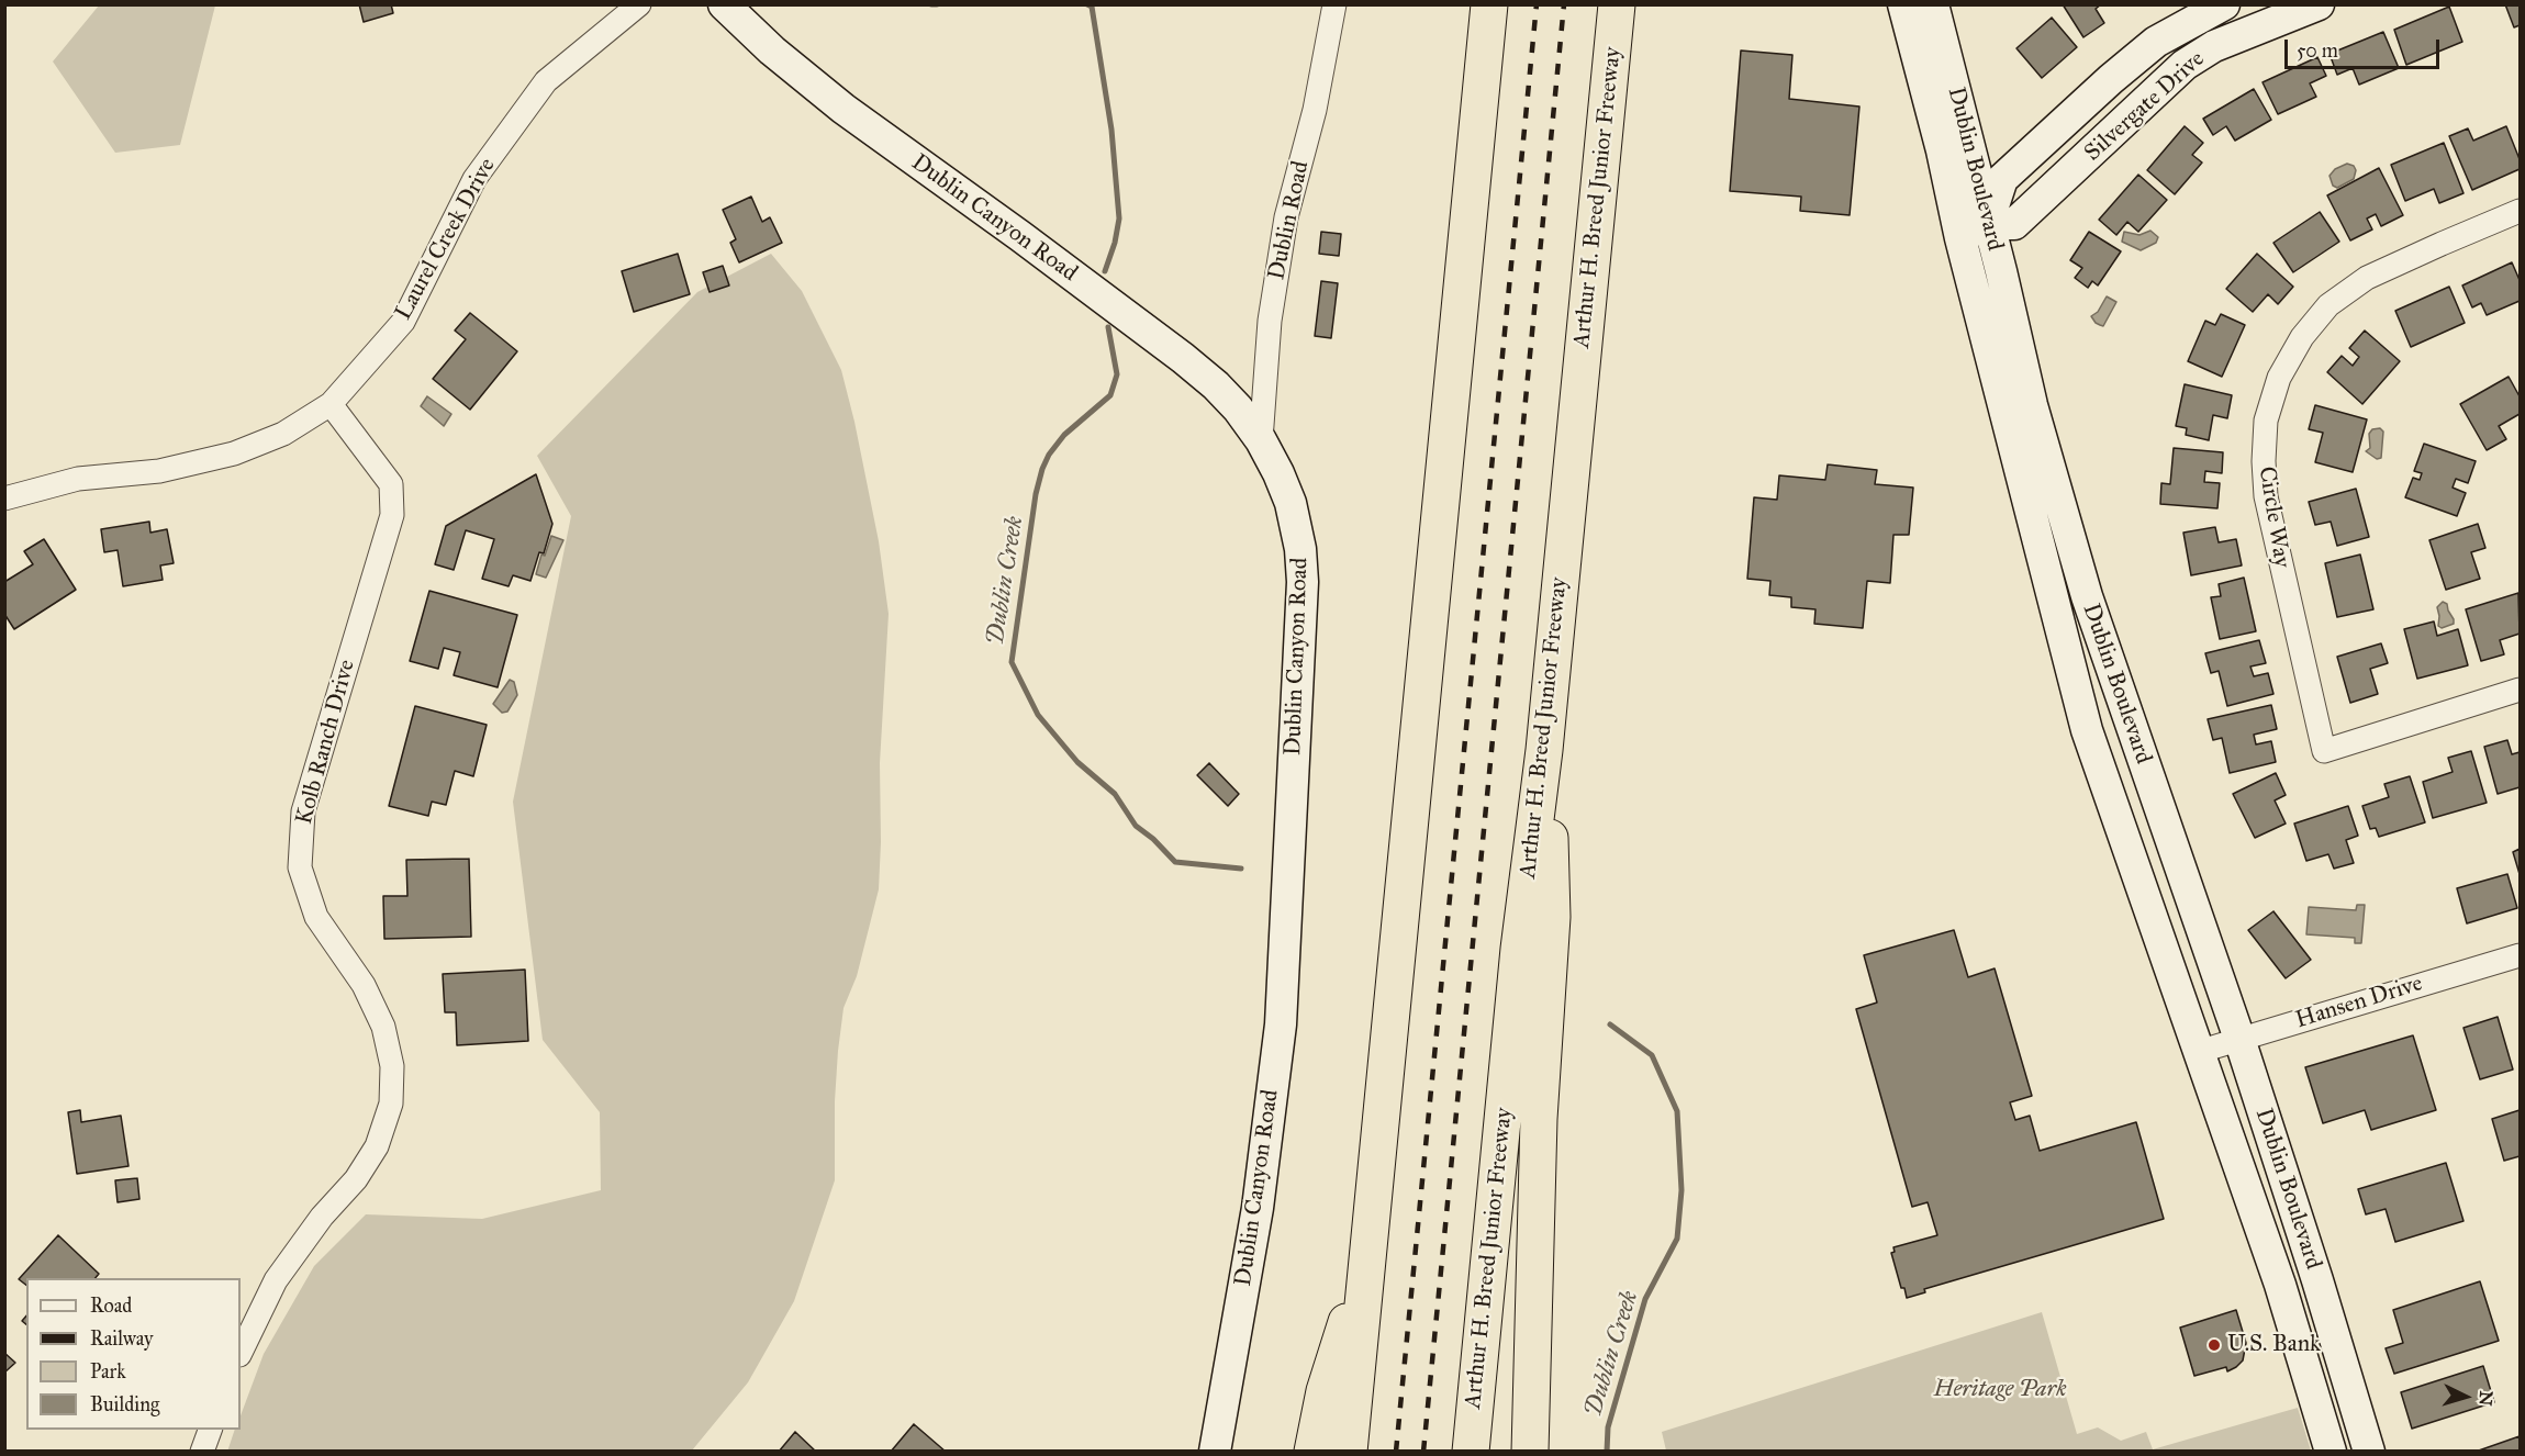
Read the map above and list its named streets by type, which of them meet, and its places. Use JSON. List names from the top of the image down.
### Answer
{
  "streets": {
    "highway": ["Arthur H. Breed Junior Freeway"],
    "street": [
      "Silvergate Drive",
      "Dublin Boulevard",
      "Dublin Canyon Road",
      "Dublin Road",
      "Laurel Creek Drive",
      "Circle Way",
      "Kolb Ranch Drive",
      "Hansen Drive"
    ]
  },
  "crossings": [
    ["Silvergate Drive", "Dublin Boulevard"],
    ["Dublin Boulevard", "Hansen Drive"],
    ["Dublin Canyon Road", "Dublin Road"],
    ["Laurel Creek Drive", "Kolb Ranch Drive"]
  ],
  "water": ["Dublin Creek"],
  "parks": ["Heritage Park"],
  "places": ["U.S. Bank"],
  "legend": [
    "Road",
    "Railway",
    "Park",
    "Building"
  ],
  "scale_bar": "50 m",
  "north": "right"
}
